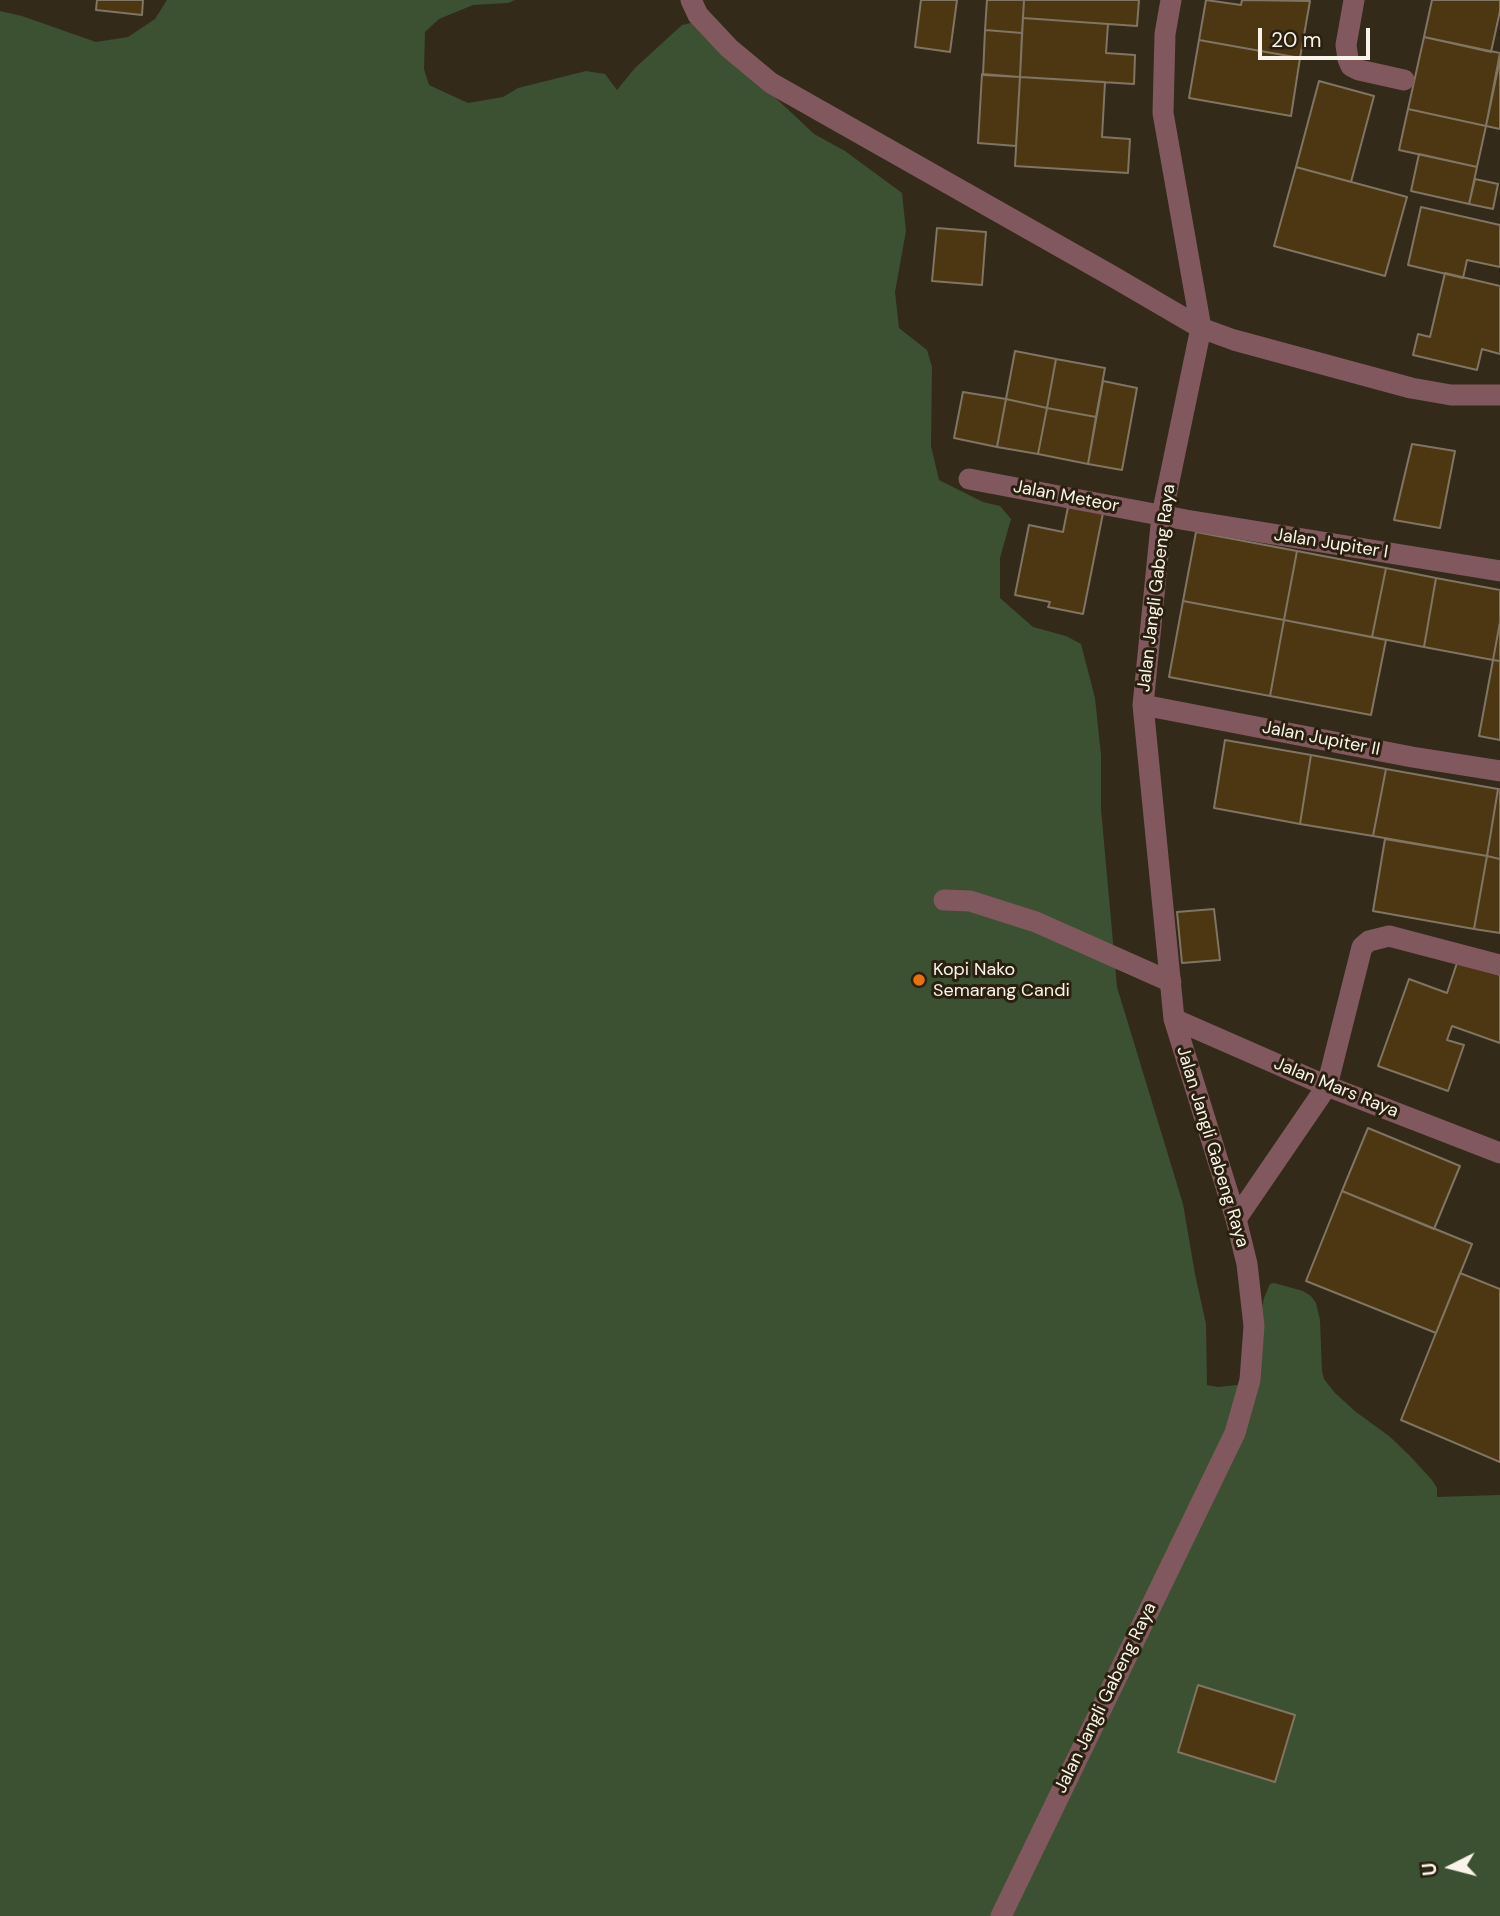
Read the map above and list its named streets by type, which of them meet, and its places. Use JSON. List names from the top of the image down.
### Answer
{
  "streets": {
    "street": [
      "Jalan Meteor",
      "Jalan Jupiter I",
      "Jalan Jangli Gabeng Raya",
      "Jalan Jupiter II",
      "Jalan Mars Raya"
    ]
  },
  "crossings": [
    ["Jalan Meteor", "Jalan Jupiter I"],
    ["Jalan Meteor", "Jalan Jangli Gabeng Raya"],
    ["Jalan Jupiter I", "Jalan Jangli Gabeng Raya"],
    ["Jalan Jangli Gabeng Raya", "Jalan Jupiter II"],
    ["Jalan Jangli Gabeng Raya", "Jalan Mars Raya"]
  ],
  "places": ["Kopi Nako Semarang Candi"],
  "scale_bar": "20 m",
  "north": "left"
}
